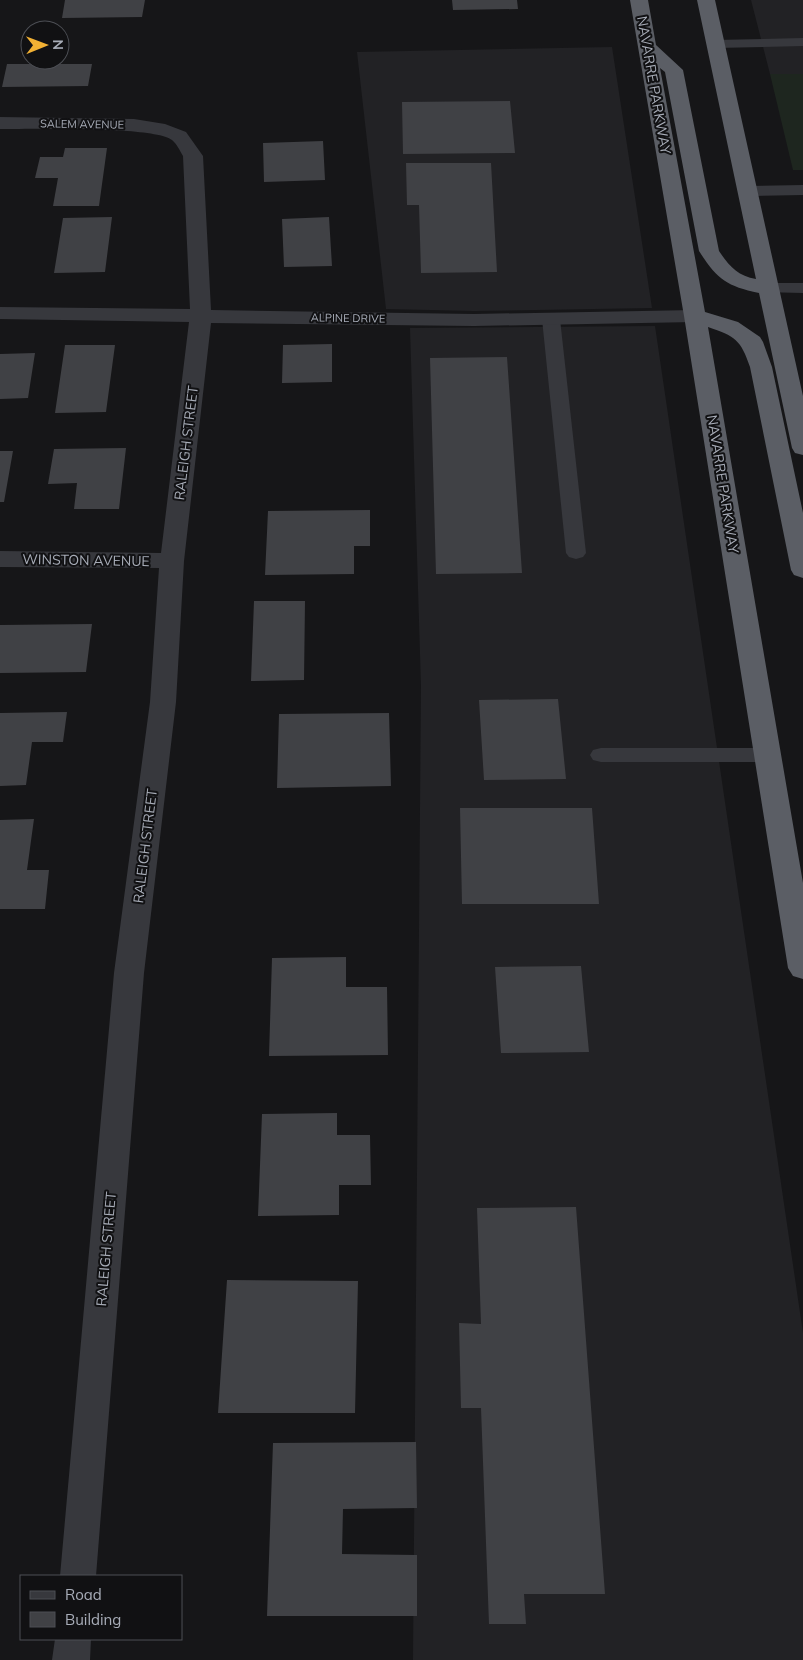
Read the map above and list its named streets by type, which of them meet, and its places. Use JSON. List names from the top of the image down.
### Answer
{
  "streets": {
    "highway": ["NAVARRE PARKWAY"],
    "street": [
      "SALEM AVENUE",
      "ALPINE DRIVE",
      "RALEIGH STREET",
      "WINSTON AVENUE"
    ]
  },
  "crossings": [
    ["NAVARRE PARKWAY", "ALPINE DRIVE"],
    ["SALEM AVENUE", "RALEIGH STREET"],
    ["ALPINE DRIVE", "RALEIGH STREET"],
    ["RALEIGH STREET", "WINSTON AVENUE"]
  ],
  "legend": ["Road", "Building"],
  "north": "right"
}
